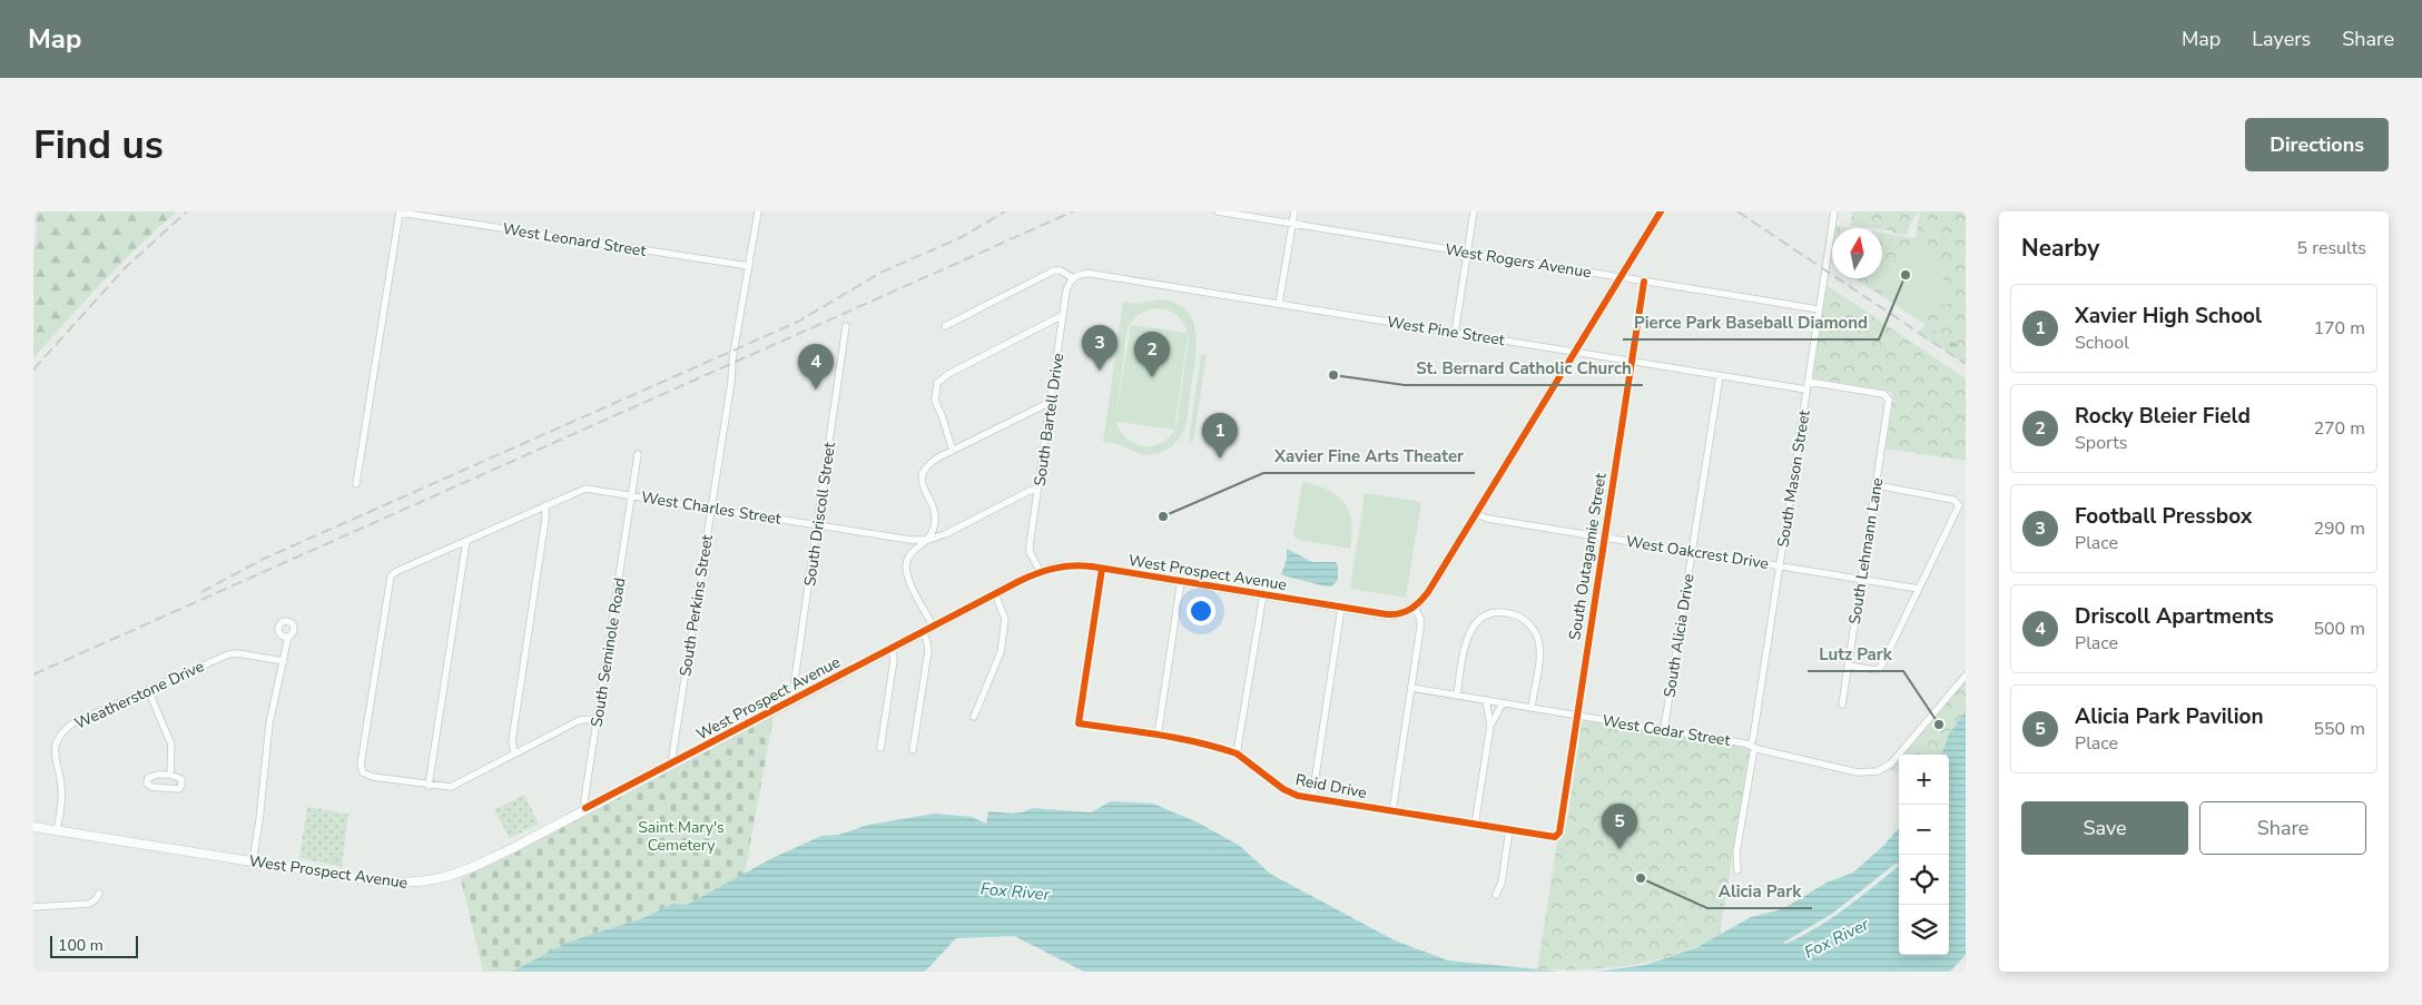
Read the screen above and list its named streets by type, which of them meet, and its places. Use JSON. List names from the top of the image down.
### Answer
{
  "streets": {
    "main road": ["West Prospect Avenue"],
    "street": [
      "West Leonard Street",
      "West Rogers Avenue",
      "West Pine Street",
      "South Bartell Drive",
      "South Mason Street",
      "West Charles Street",
      "South Driscoll Street",
      "South Lehmann Lane",
      "West Oakcrest Drive",
      "South Outagamie Street",
      "South Perkins Street",
      "South Alicia Drive",
      "South Seminole Road",
      "Weatherstone Drive",
      "West Cedar Street",
      "Reid Drive"
    ]
  },
  "crossings": [
    ["West Leonard Street", "South Perkins Street"],
    ["West Rogers Avenue", "South Mason Street"],
    ["West Rogers Avenue", "South Outagamie Street"],
    ["West Pine Street", "South Bartell Drive"],
    ["West Pine Street", "South Mason Street"],
    ["West Pine Street", "South Outagamie Street"],
    ["West Pine Street", "South Alicia Drive"],
    ["South Bartell Drive", "West Charles Street"],
    ["South Bartell Drive", "West Prospect Avenue"],
    ["South Mason Street", "South Lehmann Lane"],
    ["South Mason Street", "West Oakcrest Drive"],
    ["South Mason Street", "West Cedar Street"],
    ["West Charles Street", "South Driscoll Street"],
    ["West Charles Street", "South Perkins Street"],
    ["West Charles Street", "South Seminole Road"],
    ["South Driscoll Street", "West Prospect Avenue"],
    ["South Lehmann Lane", "West Oakcrest Drive"],
    ["West Oakcrest Drive", "South Outagamie Street"],
    ["West Oakcrest Drive", "South Alicia Drive"],
    ["South Outagamie Street", "West Cedar Street"],
    ["South Outagamie Street", "Reid Drive"],
    ["West Prospect Avenue", "South Perkins Street"],
    ["West Prospect Avenue", "South Seminole Road"],
    ["West Prospect Avenue", "Weatherstone Drive"],
    ["West Prospect Avenue", "Reid Drive"],
    ["South Alicia Drive", "West Cedar Street"]
  ],
  "water": ["Fox River"],
  "parks": ["Saint Mary's Cemetery"],
  "places": [
    "Pierce Park Baseball Diamond",
    "St. Bernard Catholic Church",
    "Xavier Fine Arts Theater",
    "Lutz Park",
    "Alicia Park"
  ],
  "scale_bar": "100 m",
  "north": "top",
  "page": {
    "header": "Map",
    "nav": ["Map", "Layers", "Share"],
    "buttons": [
      "Directions",
      ["Save", "Share"]
    ],
    "title": "Find us",
    "heading": ["Nearby", "5 results"],
    "list": [
      {
        "mark": "1",
        "name": "Xavier High School",
        "note": "School",
        "value": "170 m"
      },
      {
        "mark": "2",
        "name": "Rocky Bleier Field",
        "note": "Sports",
        "value": "270 m"
      },
      {
        "mark": "3",
        "name": "Football Pressbox",
        "note": "Place",
        "value": "290 m"
      },
      {
        "mark": "4",
        "name": "Driscoll Apartments",
        "note": "Place",
        "value": "500 m"
      },
      {
        "mark": "5",
        "name": "Alicia Park Pavilion",
        "note": "Place",
        "value": "550 m"
      }
    ],
    "pins": [
      "3",
      "2",
      "4",
      "1",
      "5"
    ],
    "map_buttons": ["+", "−"],
    "scale": "100 m"
  }
}
